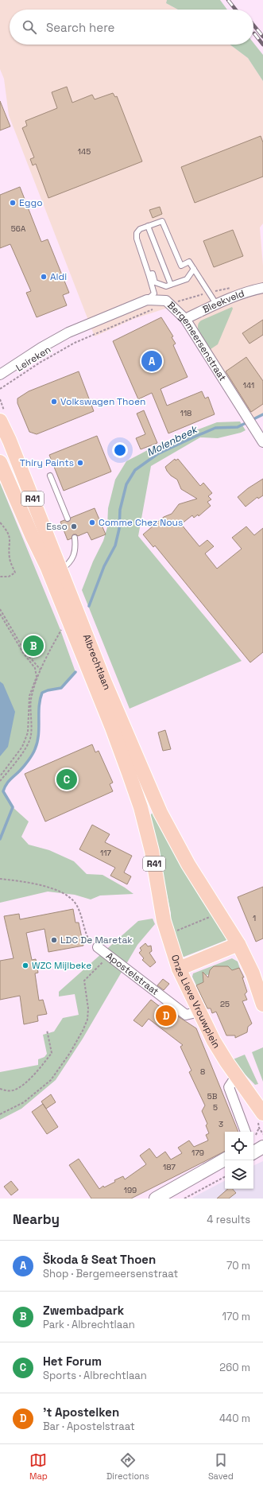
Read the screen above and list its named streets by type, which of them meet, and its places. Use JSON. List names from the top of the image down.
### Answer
{
  "streets": {
    "main road": ["R41", "Albrechtlaan", "Onze Lieve Vrouwplein"],
    "street": ["Bleekveld", "Bergemeersenstraat", "Apostelstraat"],
    "path": ["Leireken"]
  },
  "crossings": [
    ["Bleekveld", "Bergemeersenstraat"],
    ["R41", "Albrechtlaan"],
    ["Albrechtlaan", "Onze Lieve Vrouwplein"],
    ["Apostelstraat", "Onze Lieve Vrouwplein"]
  ],
  "water": ["Molenbeek"],
  "places": [
    "Eggo",
    "Aldi",
    "Volkswagen Thoen",
    "Thiry Paints",
    "Comme Chez Nous",
    "Esso",
    "LDC De Maretak",
    "WZC Mijlbeke"
  ],
  "house_numbers": [
    "145",
    "56A",
    "141",
    "118",
    "117",
    "1",
    "25",
    "8",
    "5B",
    "5",
    "3",
    "179",
    "187",
    "199"
  ],
  "page": {
    "search": "Search here",
    "pins": [
      "A",
      "B",
      "C",
      "D"
    ],
    "heading": ["Nearby", "4 results"],
    "list": [
      {
        "mark": "A",
        "name": "Škoda & Seat Thoen",
        "note": "Shop · Bergemeersenstraat",
        "value": "70 m"
      },
      {
        "mark": "B",
        "name": "Zwembadpark",
        "note": "Park · Albrechtlaan",
        "value": "170 m"
      },
      {
        "mark": "C",
        "name": "Het Forum",
        "note": "Sports · Albrechtlaan",
        "value": "260 m"
      },
      {
        "mark": "D",
        "name": "’t Apostelken",
        "note": "Bar · Apostelstraat",
        "value": "440 m"
      }
    ],
    "nav": ["Map", "Directions", "Saved"]
  }
}
